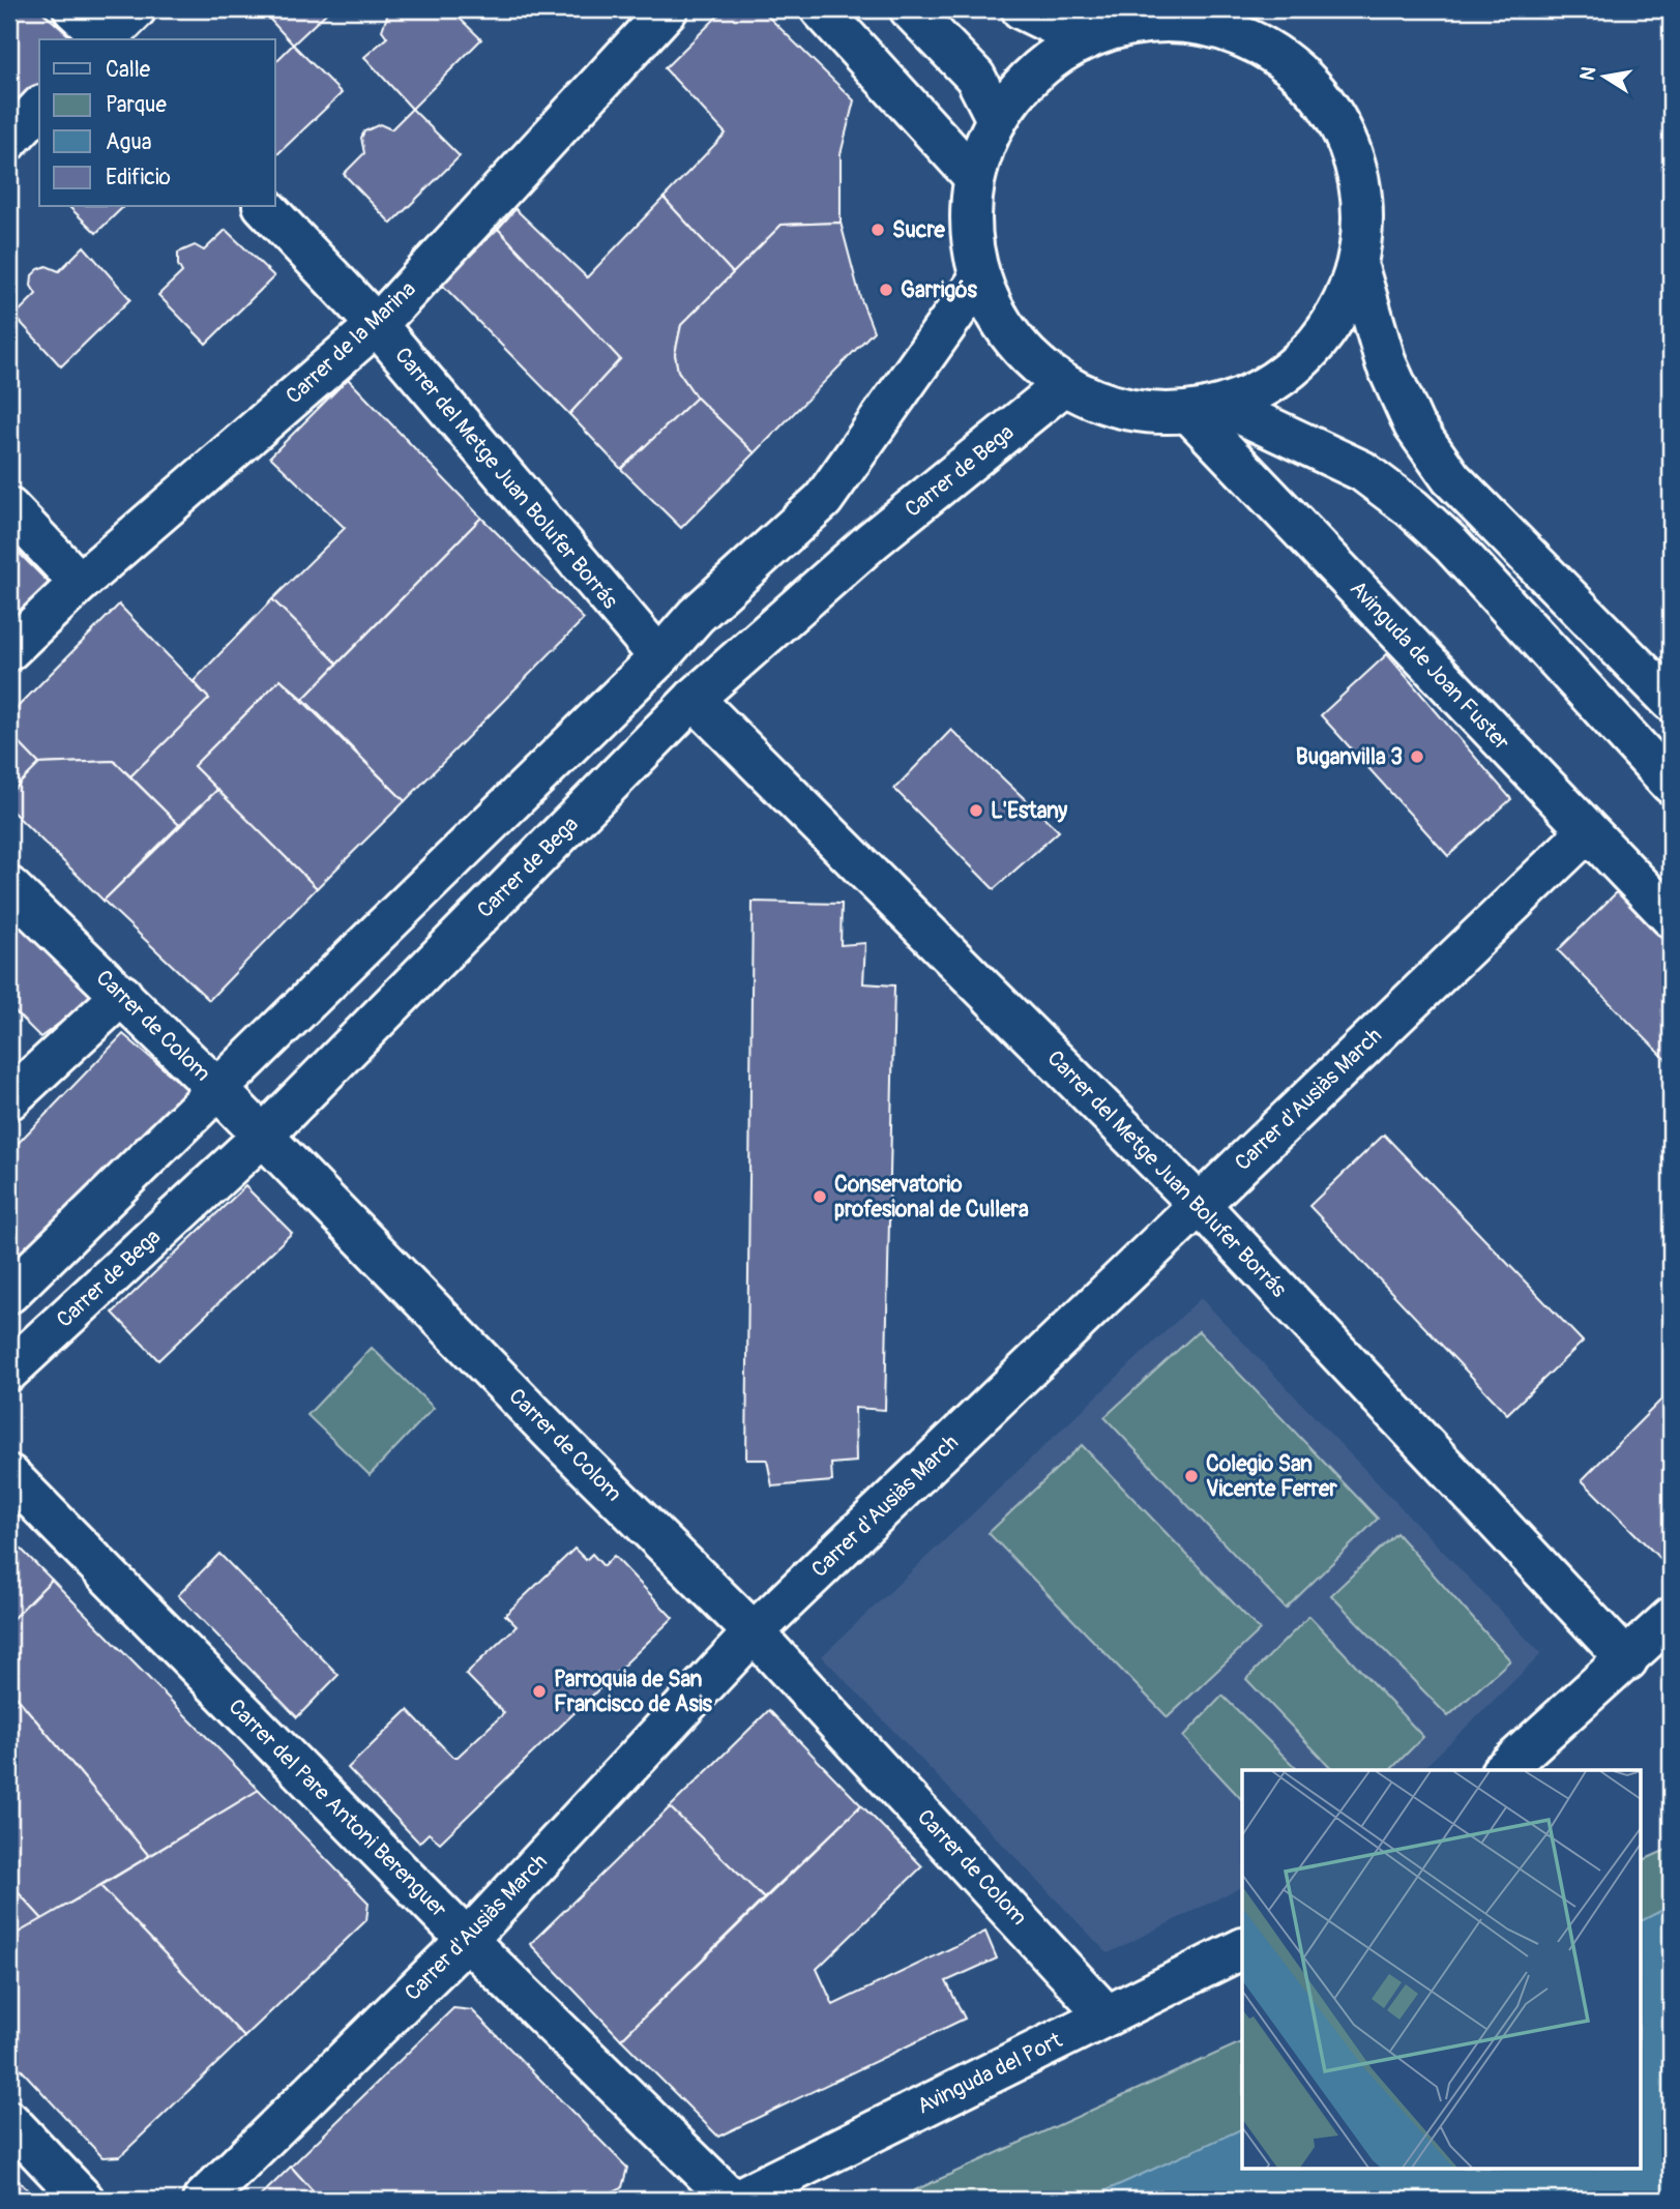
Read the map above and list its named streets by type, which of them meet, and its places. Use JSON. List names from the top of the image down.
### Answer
{
  "streets": {
    "street": [
      "Carrer de la Marina",
      "Carrer de Bega",
      "Carrer del Metge Juan Bolufer Borrás",
      "Avinguda de Joan Fuster",
      "Carrer de Colom",
      "Carrer d'Ausiàs March",
      "Carrer del Pare Antoni Berenguer",
      "Avinguda del Port"
    ]
  },
  "crossings": [
    ["Carrer de la Marina", "Carrer del Metge Juan Bolufer Borrás"],
    ["Carrer de Bega", "Carrer del Metge Juan Bolufer Borrás"],
    ["Carrer de Bega", "Carrer de Colom"],
    ["Carrer del Metge Juan Bolufer Borrás", "Carrer d'Ausiàs March"],
    ["Avinguda de Joan Fuster", "Carrer d'Ausiàs March"],
    ["Carrer de Colom", "Carrer d'Ausiàs March"],
    ["Carrer de Colom", "Avinguda del Port"],
    ["Carrer d'Ausiàs March", "Carrer del Pare Antoni Berenguer"],
    ["Carrer del Pare Antoni Berenguer", "Avinguda del Port"]
  ],
  "places": [
    "Sucre",
    "Garrigós",
    "Buganvilla 3",
    "L'Estany",
    "Conservatorio profesional de Cullera",
    "Colegio San Vicente Ferrer",
    "Parroquia de San Francisco de Asis"
  ],
  "legend": [
    "Calle",
    "Parque",
    "Agua",
    "Edificio"
  ],
  "north": "left"
}
